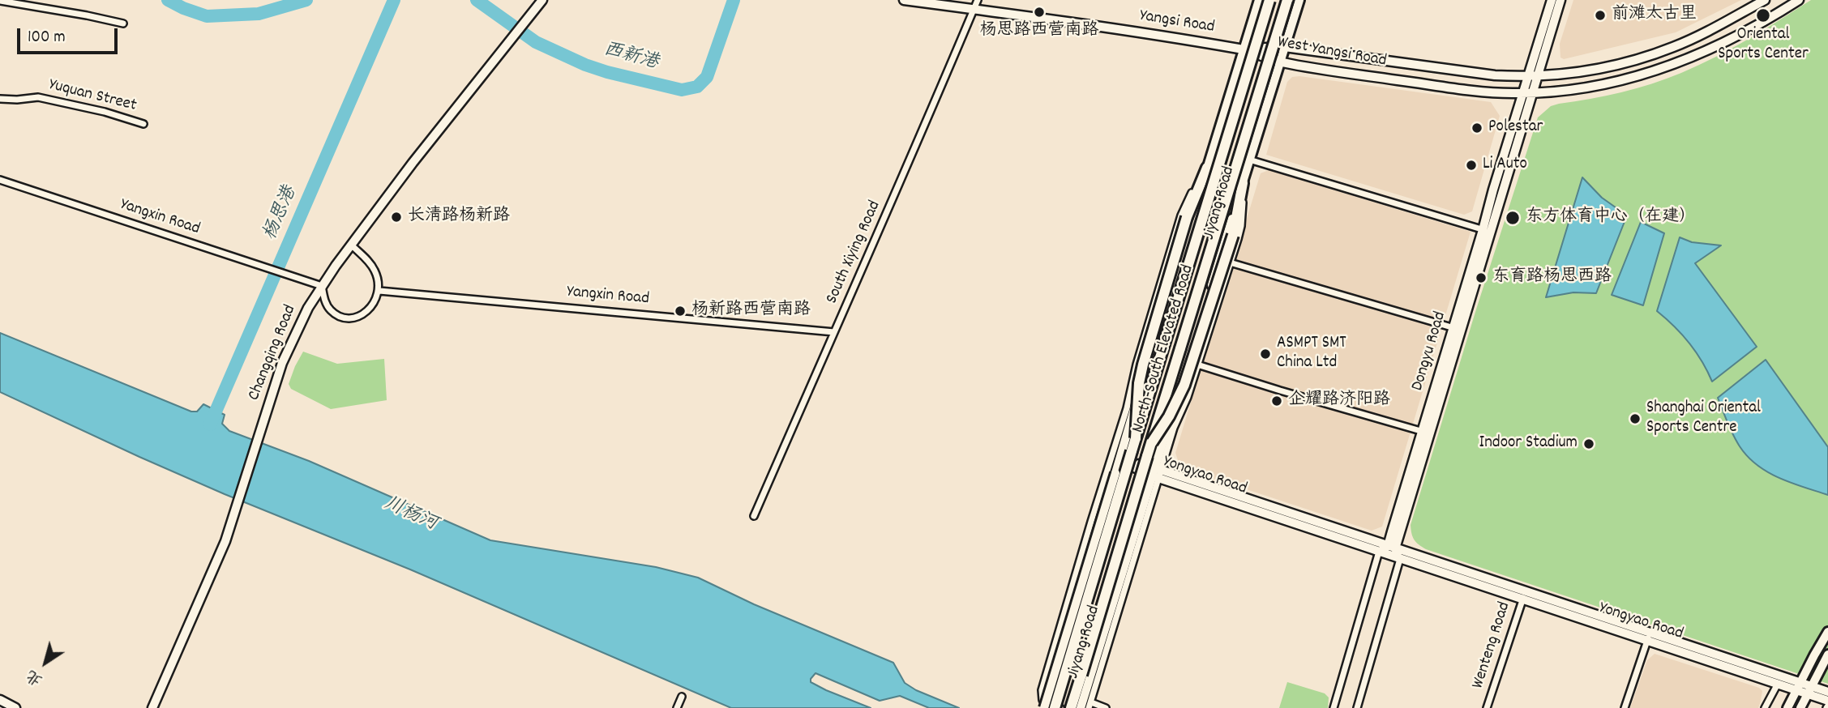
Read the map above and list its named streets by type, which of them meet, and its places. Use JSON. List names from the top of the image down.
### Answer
{
  "streets": {
    "highway": ["North-South Elevated Road"],
    "main road": ["Jiyang Road"],
    "street": [
      "Yangsi Road",
      "West Yangsi Road",
      "Yuquan Street",
      "Yangxin Road",
      "South Xiying Road",
      "Dongyu Road",
      "Changqing Road",
      "Yongyao Road",
      "Wenteng Road"
    ]
  },
  "crossings": [
    ["Yangsi Road", "West Yangsi Road"],
    ["Yangsi Road", "Jiyang Road"],
    ["Yangsi Road", "South Xiying Road"],
    ["West Yangsi Road", "Jiyang Road"],
    ["West Yangsi Road", "Dongyu Road"],
    ["Jiyang Road", "Yongyao Road"],
    ["Yangxin Road", "South Xiying Road"],
    ["Yangxin Road", "Changqing Road"],
    ["Dongyu Road", "Yongyao Road"],
    ["Yongyao Road", "Wenteng Road"]
  ],
  "water": ["西新港", "杨思港", "川杨河"],
  "places": [
    "杨思路西营南路",
    "前滩太古里",
    "Oriental Sports Center",
    "Polestar",
    "Li Auto",
    "长清路杨新路",
    "东方体育中心（在建）",
    "东育路杨思西路",
    "杨新路西营南路",
    "ASMPT SMT China Ltd",
    "企耀路济阳路",
    "Shanghai Oriental Sports Centre",
    "Indoor Stadium"
  ],
  "scale_bar": "100 m",
  "north": "bottom left"
}
